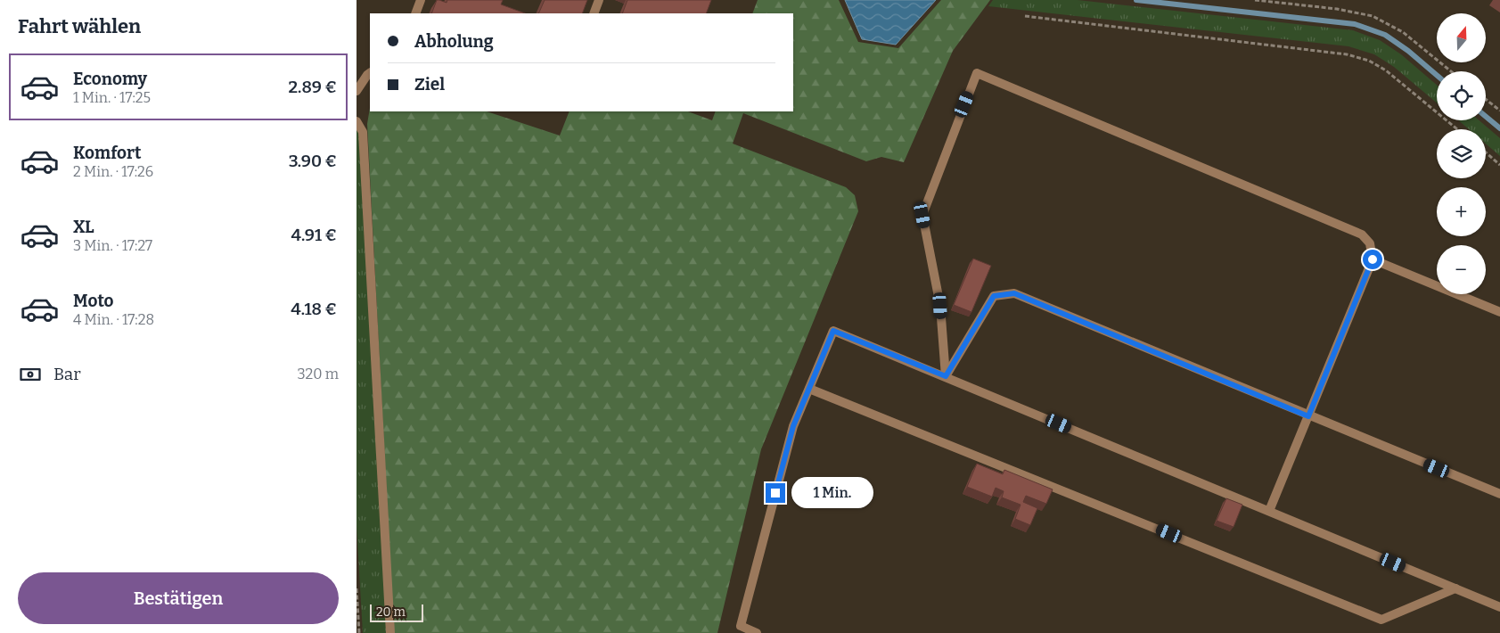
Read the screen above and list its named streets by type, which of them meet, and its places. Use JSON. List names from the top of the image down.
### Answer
{
  "scale_bar": "20 m",
  "north": "top",
  "page": {
    "heading": "Fahrt wählen",
    "map_buttons": ["+", "−"],
    "banner": ["Abholung", "Ziel"],
    "list": [
      {
        "name": "Economy",
        "note": "1 Min. · 17:25",
        "value": "2.89 €"
      },
      {
        "name": "Komfort",
        "note": "2 Min. · 17:26",
        "value": "3.90 €"
      },
      {
        "name": "XL",
        "note": "3 Min. · 17:27",
        "value": "4.91 €"
      },
      {
        "name": "Moto",
        "note": "4 Min. · 17:28",
        "value": "4.18 €"
      }
    ],
    "pay": ["Bar", "320 m"],
    "bubble": "1 Min.",
    "buttons": "Bestätigen",
    "scale": "20 m"
  }
}
